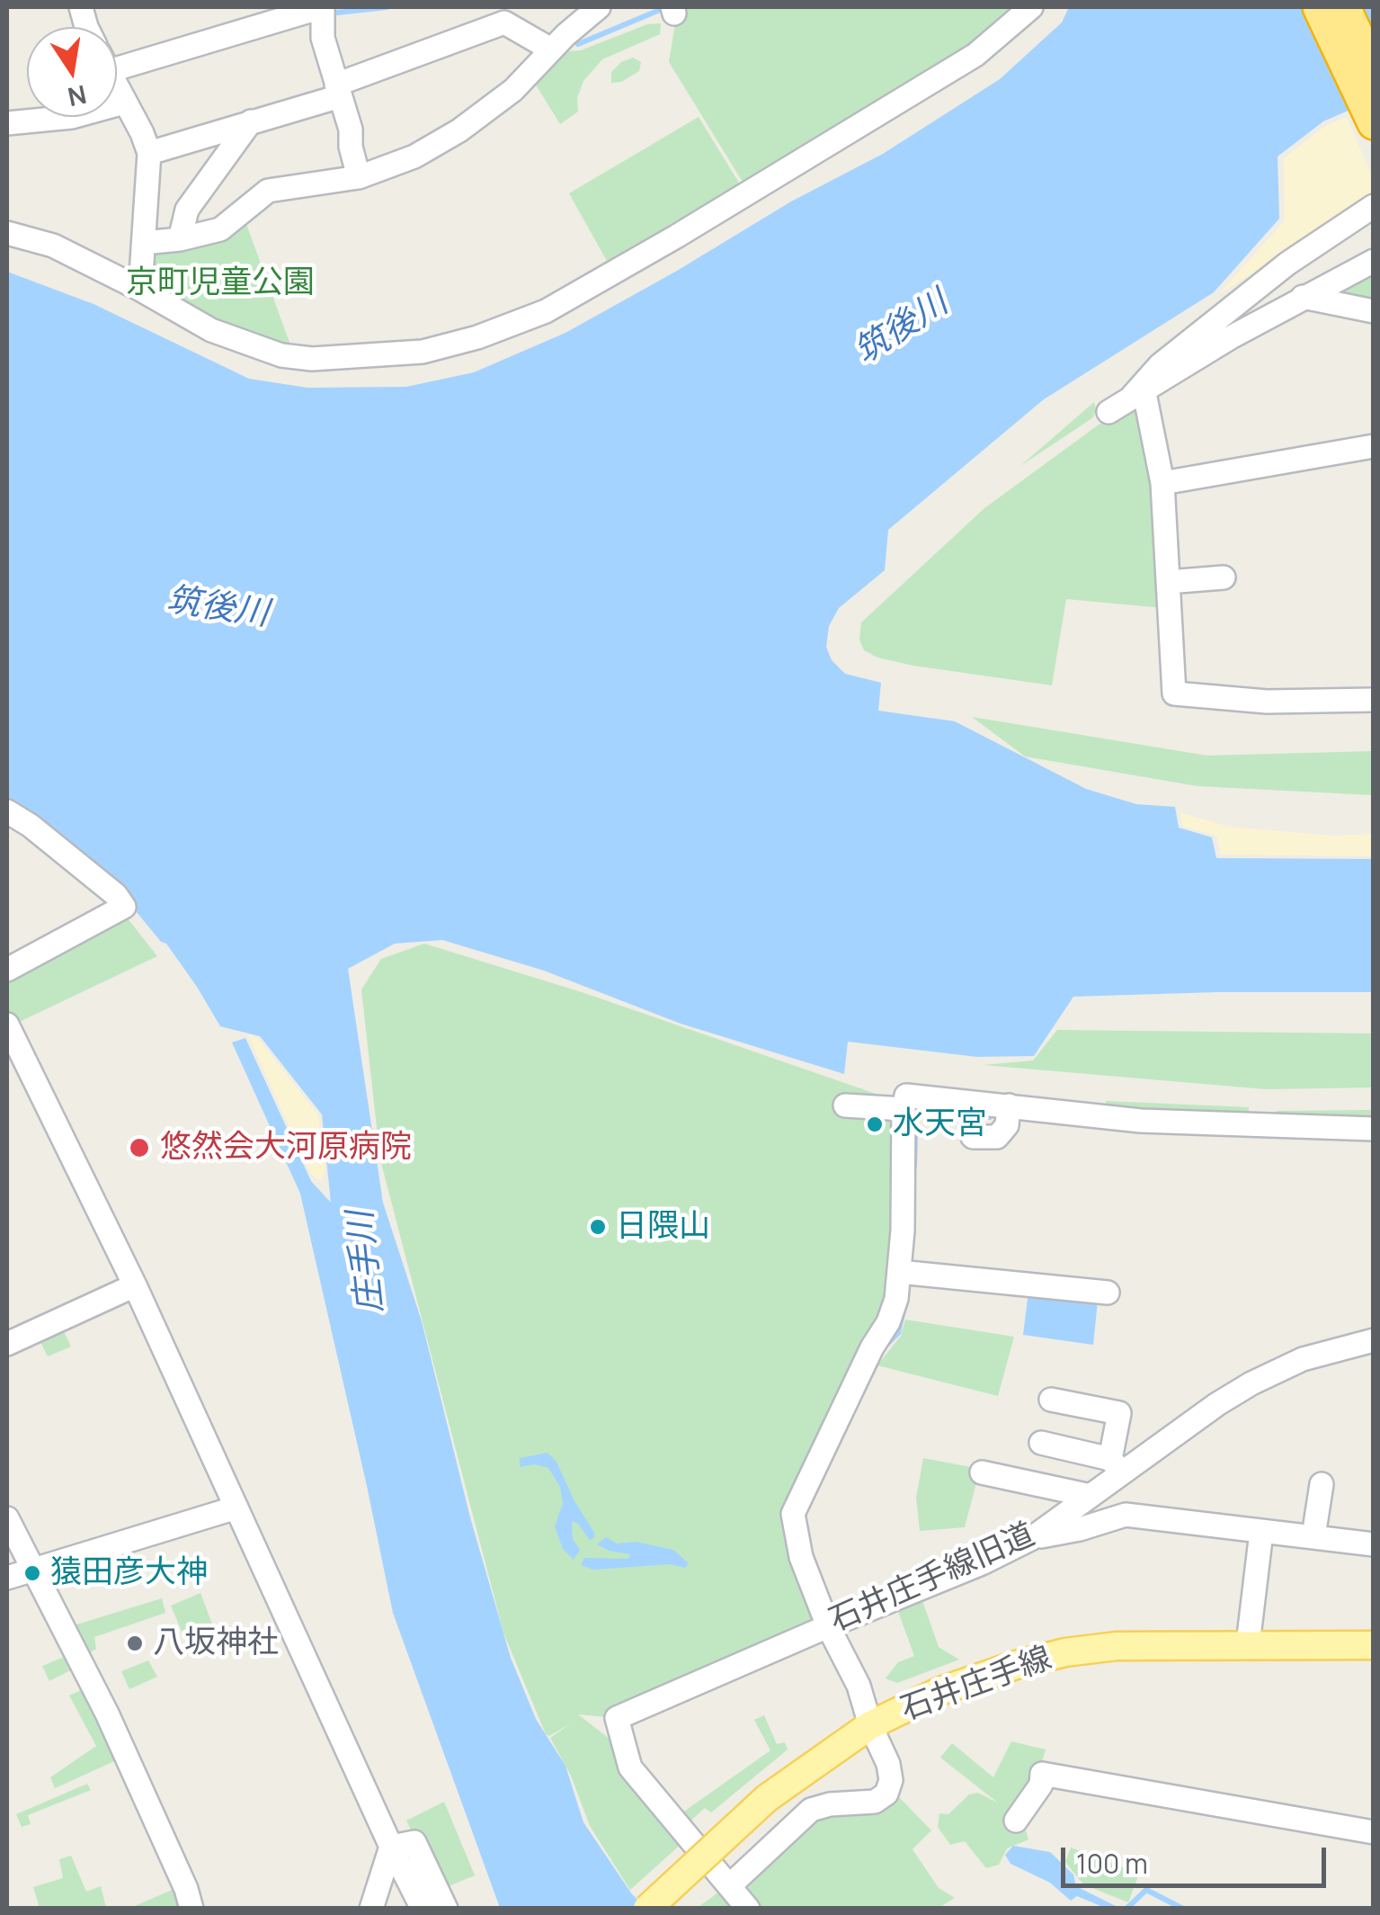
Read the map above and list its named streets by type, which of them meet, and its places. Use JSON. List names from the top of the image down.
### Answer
{
  "streets": {
    "main road": ["石井庄手線"],
    "street": ["石井庄手線旧道"]
  },
  "water": ["筑後川", "庄手川"],
  "parks": ["京町児童公園"],
  "places": [
    "水天宮",
    "悠然会大河原病院",
    "日隈山",
    "猿田彦大神",
    "八坂神社"
  ],
  "scale_bar": "100 m",
  "north": "bottom"
}
